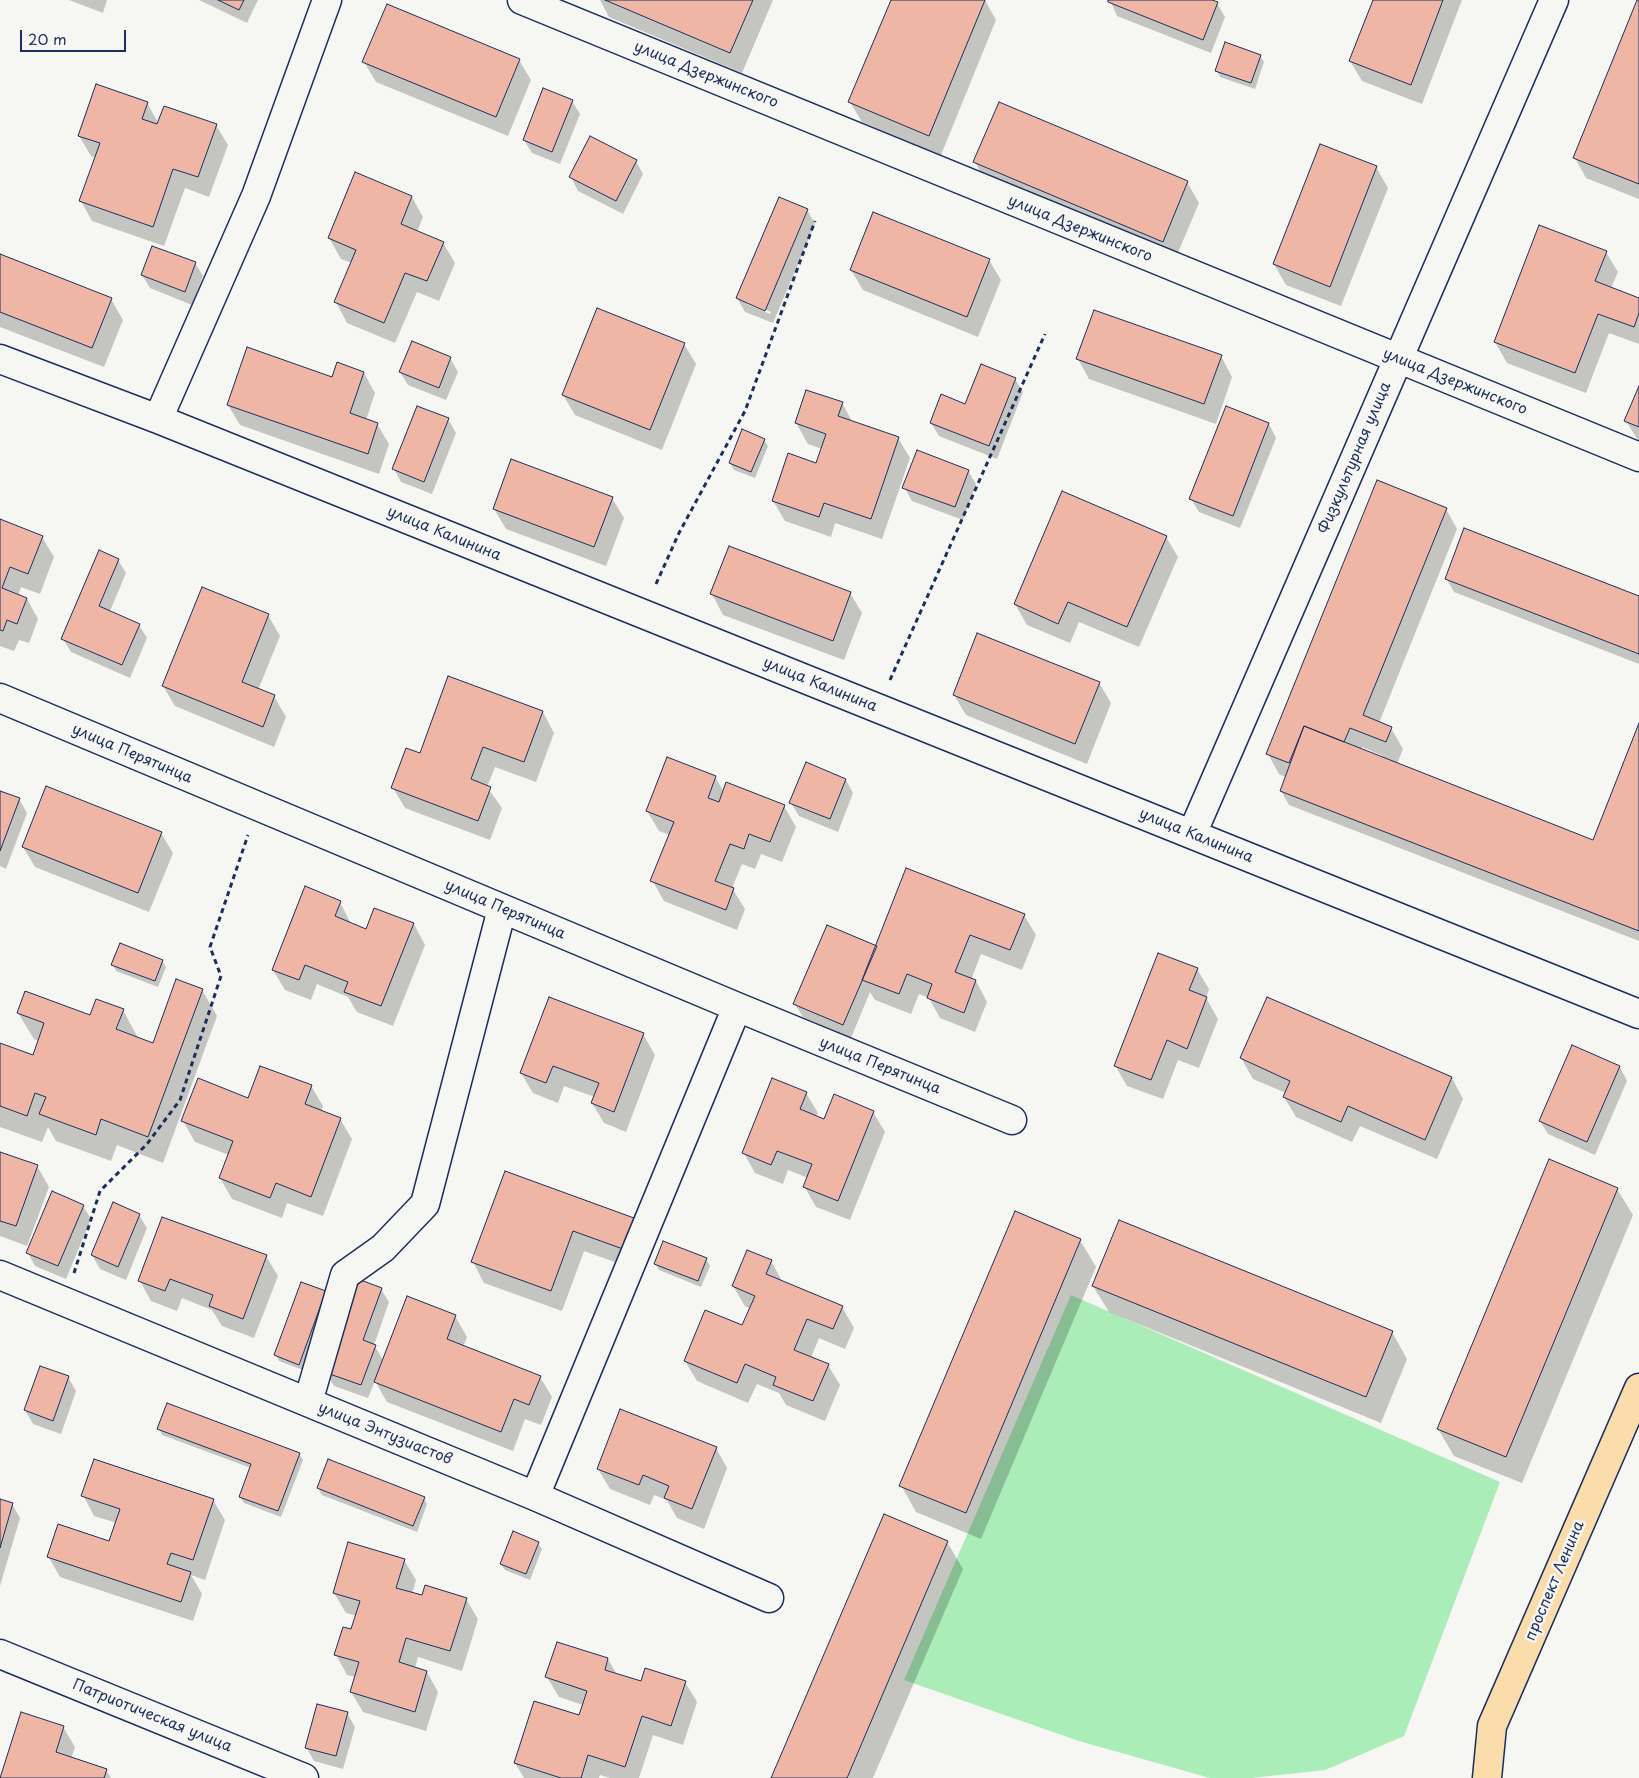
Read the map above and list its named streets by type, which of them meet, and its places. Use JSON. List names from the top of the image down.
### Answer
{
  "streets": {
    "main road": ["проспект Ленина"],
    "street": [
      "улица Дзержинского",
      "Физкультурная улица",
      "улица Калинина",
      "улица Перятинца",
      "улица Энтузиастов",
      "Патриотическая улица"
    ]
  },
  "crossings": [
    ["улица Дзержинского", "Физкультурная улица"],
    ["Физкультурная улица", "улица Калинина"]
  ],
  "scale_bar": "20 m"
}
